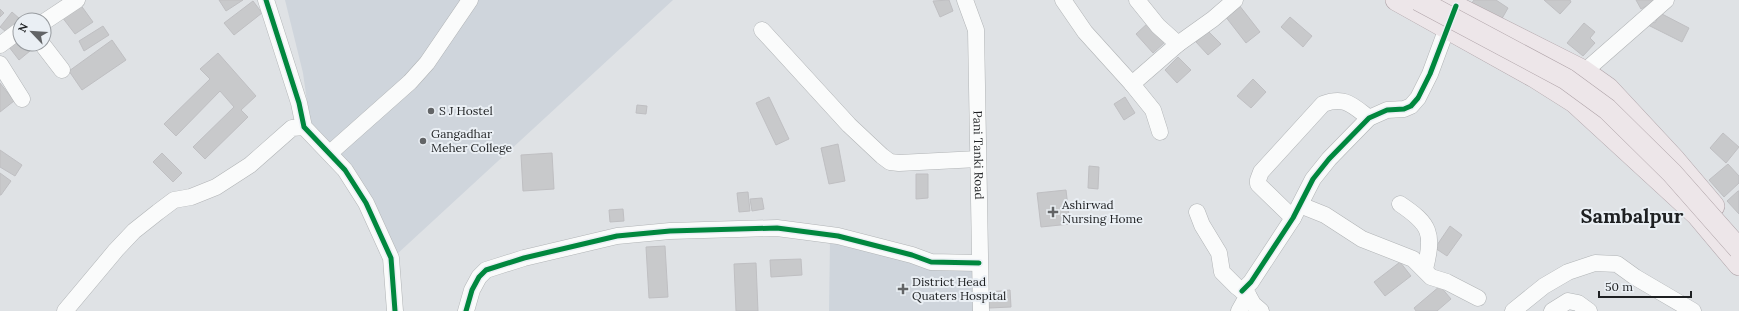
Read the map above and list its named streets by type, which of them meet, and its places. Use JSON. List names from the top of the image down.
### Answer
{
  "streets": {
    "street": ["Pani Tanki Road"]
  },
  "districts": ["Sambalpur"],
  "places": {
    "other": ["S J Hostel", "Gangadhar Meher College"],
    "health": ["Ashirwad Nursing Home", "District Head Quaters Hospital"]
  },
  "scale_bar": "50 m",
  "north": "top left"
}
